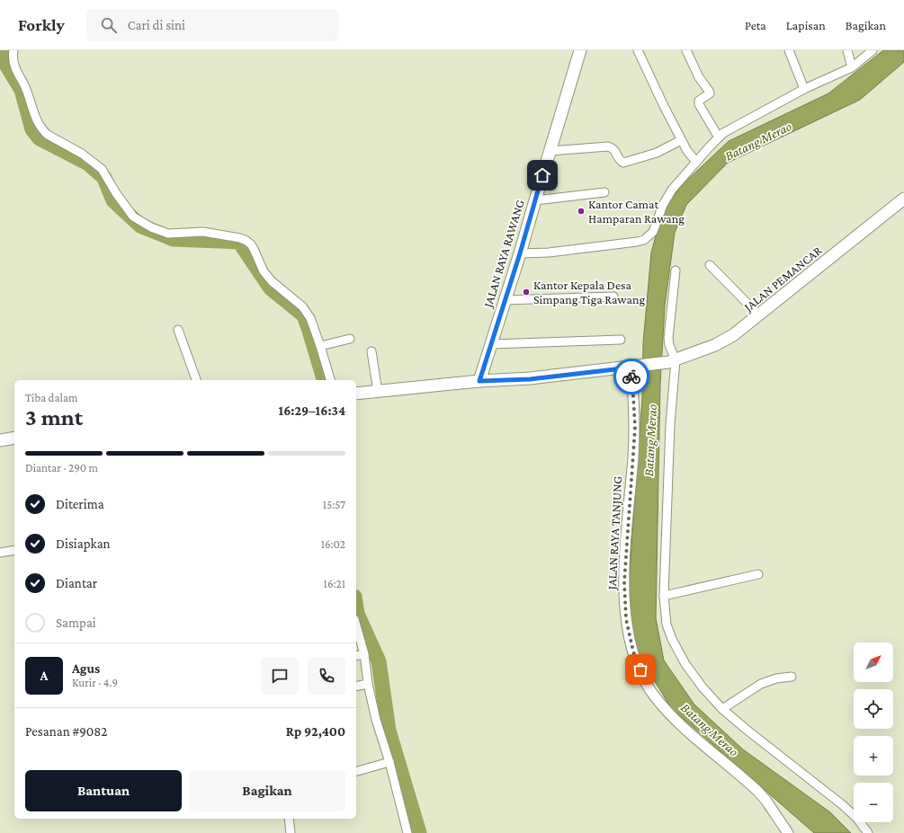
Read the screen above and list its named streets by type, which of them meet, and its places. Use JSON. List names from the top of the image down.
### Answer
{
  "streets": {
    "main road": ["JALAN RAYA RAWANG", "JALAN PEMANCAR"],
    "street": ["JALAN RAYA TANJUNG"]
  },
  "crossings": [
    ["JALAN RAYA RAWANG", "JALAN PEMANCAR"],
    ["JALAN PEMANCAR", "JALAN RAYA TANJUNG"]
  ],
  "water": ["Batang Merao"],
  "places": ["Kantor Camat Hamparan Rawang", "Kantor Kepala Desa Simpang Tiga Rawang"],
  "north": "top right",
  "page": {
    "header": "Forkly",
    "search": "Cari di sini",
    "nav": ["Peta", "Lapisan", "Bagikan"],
    "heading": ["3 mnt", "Tiba dalam", "16:29–16:34"],
    "panel": [
      "Agus",
      "Kurir · 4.9",
      "Pesanan #9082",
      "Rp 92,400"
    ],
    "bar": "Diantar · 290 m",
    "list": [
      ["Diterima", "15:57"],
      ["Disiapkan", "16:02"],
      ["Diantar", "16:21"],
      "Sampai"
    ],
    "map_buttons": ["+", "−"],
    "round": "A",
    "buttons": ["Bantuan", "Bagikan"]
  }
}
